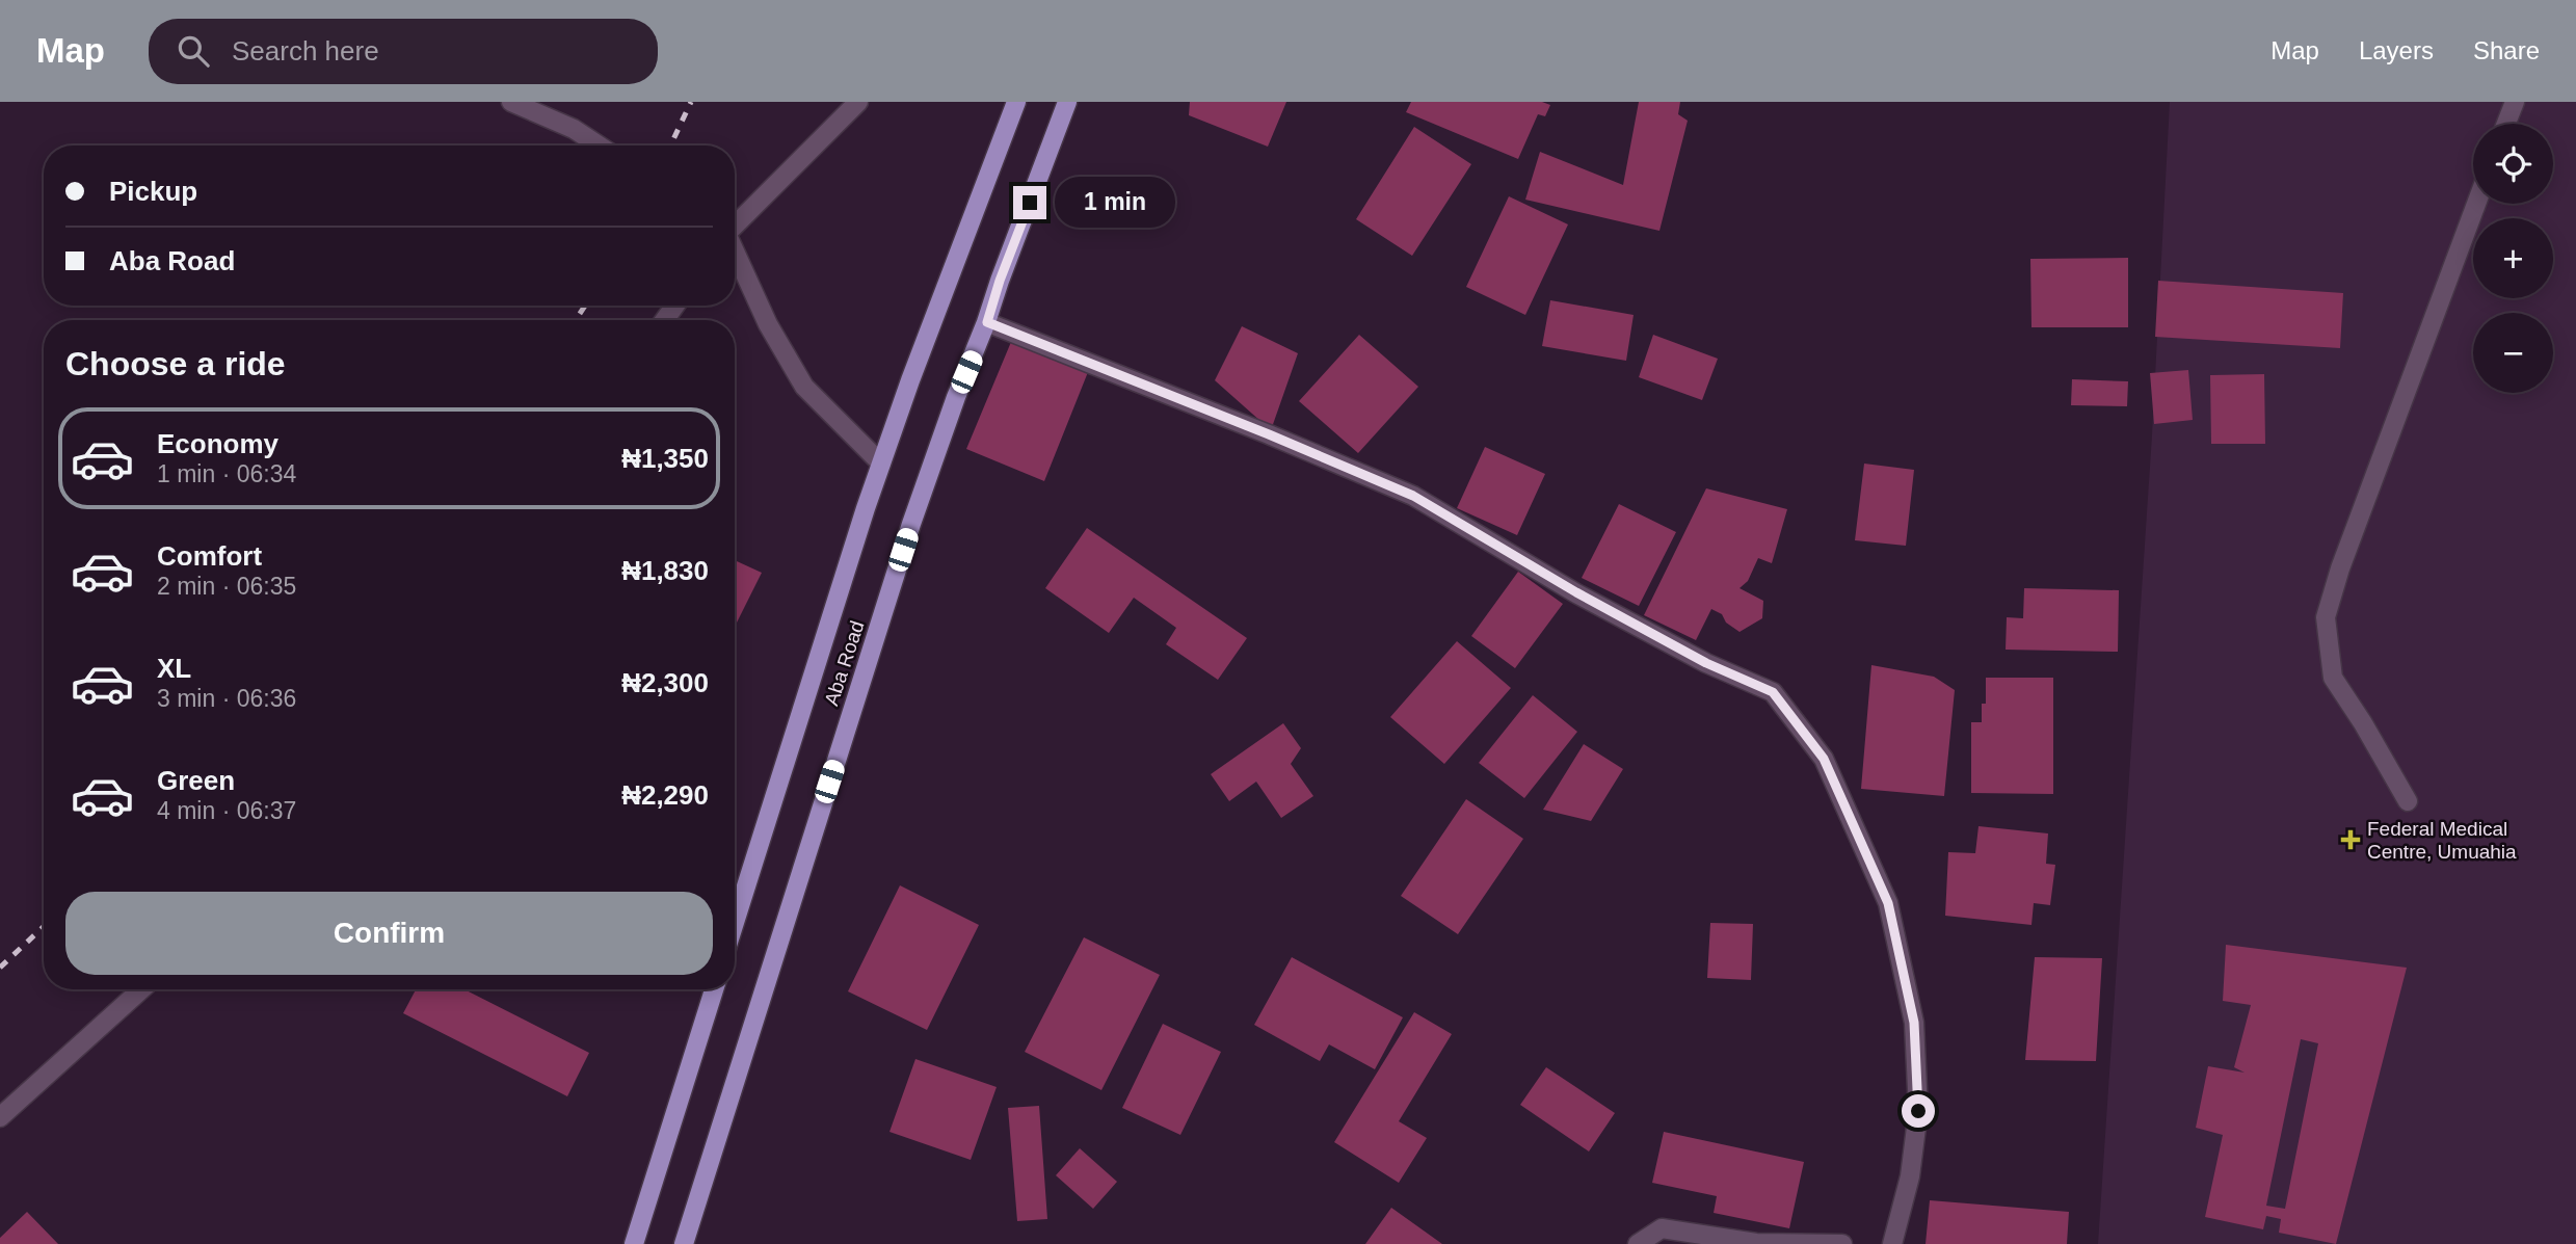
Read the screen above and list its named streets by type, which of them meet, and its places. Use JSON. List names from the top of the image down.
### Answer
{
  "streets": {
    "main road": ["Aba Road"]
  },
  "places": {
    "health": ["Federal Medical Centre, Umuahia"]
  },
  "page": {
    "header": "Map",
    "search": "Search here",
    "nav": ["Map", "Layers", "Share"],
    "map_buttons": ["+", "−"],
    "banner": ["Pickup", "Aba Road"],
    "bubble": "1 min",
    "heading": "Choose a ride",
    "list": [
      {
        "name": "Economy",
        "note": "1 min · 06:34",
        "value": "₦1,350"
      },
      {
        "name": "Comfort",
        "note": "2 min · 06:35",
        "value": "₦1,830"
      },
      {
        "name": "XL",
        "note": "3 min · 06:36",
        "value": "₦2,300"
      },
      {
        "name": "Green",
        "note": "4 min · 06:37",
        "value": "₦2,290"
      }
    ],
    "buttons": "Confirm"
  }
}
